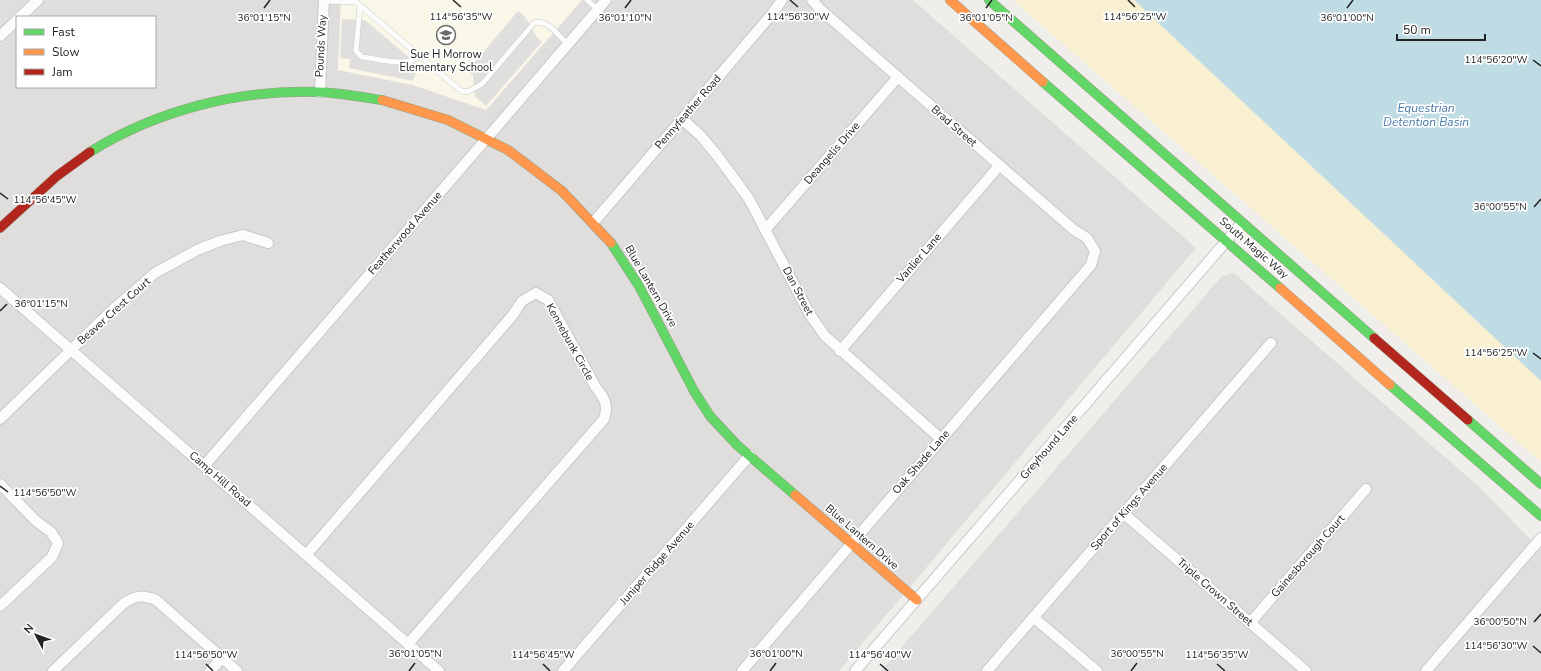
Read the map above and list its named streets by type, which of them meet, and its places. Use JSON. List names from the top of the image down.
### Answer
{
  "streets": {
    "street": [
      "Pounds Way",
      "Pennyfeather Road",
      "Brad Street",
      "Deangelis Drive",
      "Featherwood Avenue",
      "South Magic Way",
      "Vanlier Lane",
      "Blue Lantern Drive",
      "Dan Street",
      "Beaver Crest Court",
      "Kennebunk Circle",
      "Greyhound Lane",
      "Oak Shade Lane",
      "Camp Hill Road",
      "Sport of Kings Avenue",
      "Gainesborough Court",
      "Juniper Ridge Avenue",
      "Triple Crown Street"
    ]
  },
  "crossings": [
    ["Pounds Way", "Blue Lantern Drive"],
    ["Pennyfeather Road", "Blue Lantern Drive"],
    ["Pennyfeather Road", "Dan Street"],
    ["Brad Street", "Deangelis Drive"],
    ["Brad Street", "Vanlier Lane"],
    ["Brad Street", "Oak Shade Lane"],
    ["Deangelis Drive", "Dan Street"],
    ["Featherwood Avenue", "Blue Lantern Drive"],
    ["Featherwood Avenue", "Camp Hill Road"],
    ["South Magic Way", "Greyhound Lane"],
    ["Vanlier Lane", "Dan Street"],
    ["Blue Lantern Drive", "Greyhound Lane"],
    ["Blue Lantern Drive", "Oak Shade Lane"],
    ["Blue Lantern Drive", "Juniper Ridge Avenue"],
    ["Dan Street", "Oak Shade Lane"],
    ["Beaver Crest Court", "Camp Hill Road"],
    ["Kennebunk Circle", "Camp Hill Road"],
    ["Sport of Kings Avenue", "Triple Crown Street"],
    ["Gainesborough Court", "Triple Crown Street"]
  ],
  "water": ["Equestrian Detention Basin"],
  "places": {
    "school or university": ["Sue H Morrow Elementary School"]
  },
  "legend": ["Fast", "Slow", "Jam"],
  "scale_bar": "50 m",
  "north": "top left",
  "coordinates": [
    "114°56'30\"W",
    "114°56'35\"W",
    "114°56'25\"W",
    "36°01'15\"N",
    "36°01'10\"N",
    "36°01'05\"N",
    "36°01'00\"N",
    "114°56'20\"W",
    "114°56'45\"W",
    "36°00'55\"N",
    "114°56'50\"W",
    "36°00'50\"N",
    "114°56'40\"W"
  ]
}
